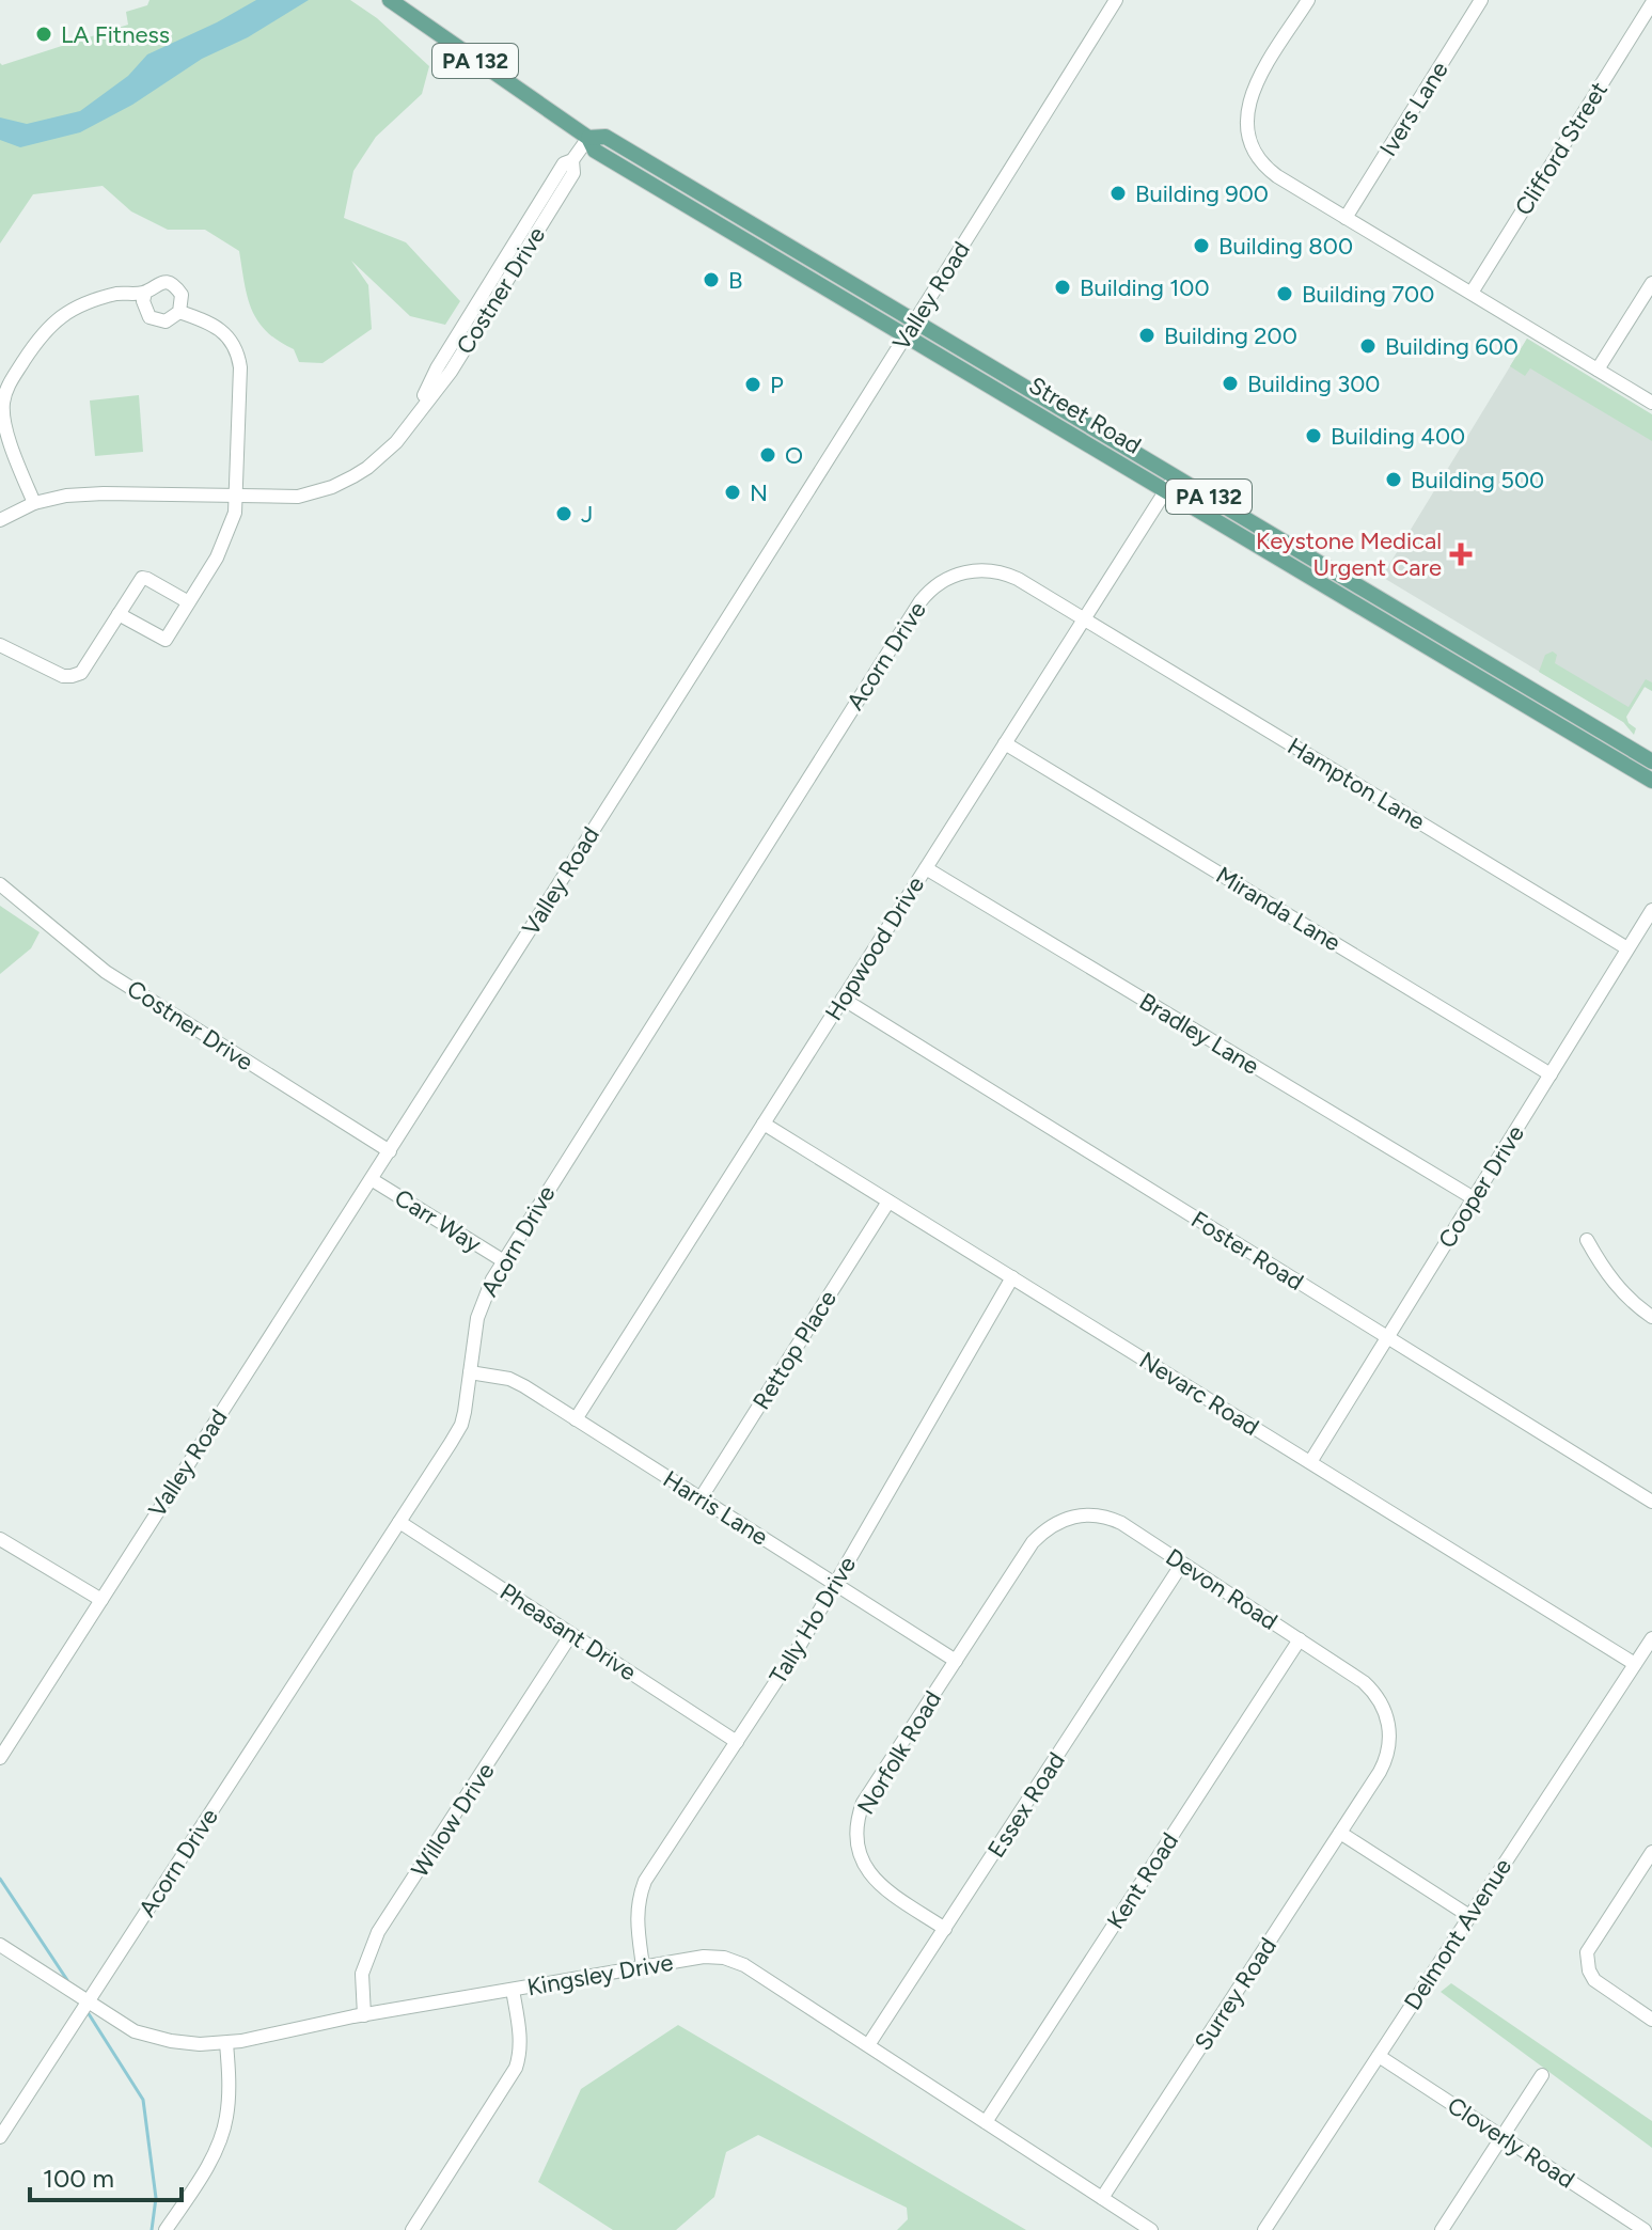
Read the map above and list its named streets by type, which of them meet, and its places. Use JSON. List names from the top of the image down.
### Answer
{
  "streets": {
    "main road": ["PA 132", "Street Road"],
    "street": [
      "Ivers Lane",
      "Clifford Street",
      "Costner Drive",
      "Valley Road",
      "Acorn Drive",
      "Hampton Lane",
      "Miranda Lane",
      "Hopwood Drive",
      "Bradley Lane",
      "Cooper Drive",
      "Carr Way",
      "Foster Road",
      "Rettop Place",
      "Nevarc Road",
      "Harris Lane",
      "Devon Road",
      "Tally Ho Drive",
      "Pheasant Drive",
      "Norfolk Road",
      "Essex Road",
      "Willow Drive",
      "Kent Road",
      "Delmont Avenue",
      "Kingsley Drive",
      "Surrey Road",
      "Cloverly Road"
    ]
  },
  "crossings": [
    ["Costner Drive", "Valley Road"],
    ["Costner Drive", "Street Road"],
    ["Valley Road", "Street Road"],
    ["Valley Road", "Carr Way"],
    ["Street Road", "Hopwood Drive"],
    ["Acorn Drive", "Hampton Lane"],
    ["Acorn Drive", "Hopwood Drive"],
    ["Acorn Drive", "Carr Way"],
    ["Acorn Drive", "Harris Lane"],
    ["Acorn Drive", "Pheasant Drive"],
    ["Acorn Drive", "Kingsley Drive"],
    ["Hampton Lane", "Hopwood Drive"],
    ["Hampton Lane", "Cooper Drive"],
    ["Miranda Lane", "Hopwood Drive"],
    ["Miranda Lane", "Cooper Drive"],
    ["Hopwood Drive", "Bradley Lane"],
    ["Hopwood Drive", "Foster Road"],
    ["Hopwood Drive", "Nevarc Road"],
    ["Hopwood Drive", "Harris Lane"],
    ["Bradley Lane", "Cooper Drive"],
    ["Cooper Drive", "Foster Road"],
    ["Cooper Drive", "Nevarc Road"],
    ["Rettop Place", "Nevarc Road"],
    ["Rettop Place", "Harris Lane"],
    ["Nevarc Road", "Tally Ho Drive"],
    ["Nevarc Road", "Delmont Avenue"],
    ["Harris Lane", "Tally Ho Drive"],
    ["Harris Lane", "Norfolk Road"],
    ["Devon Road", "Norfolk Road"],
    ["Devon Road", "Essex Road"],
    ["Devon Road", "Kent Road"],
    ["Devon Road", "Surrey Road"],
    ["Tally Ho Drive", "Pheasant Drive"],
    ["Tally Ho Drive", "Kingsley Drive"],
    ["Pheasant Drive", "Willow Drive"],
    ["Norfolk Road", "Essex Road"],
    ["Essex Road", "Kingsley Drive"],
    ["Willow Drive", "Kingsley Drive"],
    ["Kent Road", "Kingsley Drive"],
    ["Delmont Avenue", "Cloverly Road"],
    ["Kingsley Drive", "Surrey Road"]
  ],
  "places": {
    "other": [
      "LA Fitness",
      "Building 900",
      "Building 800",
      "B",
      "Building 100",
      "Building 700",
      "Building 200",
      "Building 600",
      "Building 300",
      "P",
      "Building 400",
      "O",
      "Building 500",
      "N",
      "J"
    ],
    "health": ["Keystone Medical Urgent Care"]
  },
  "scale_bar": "100 m"
}
